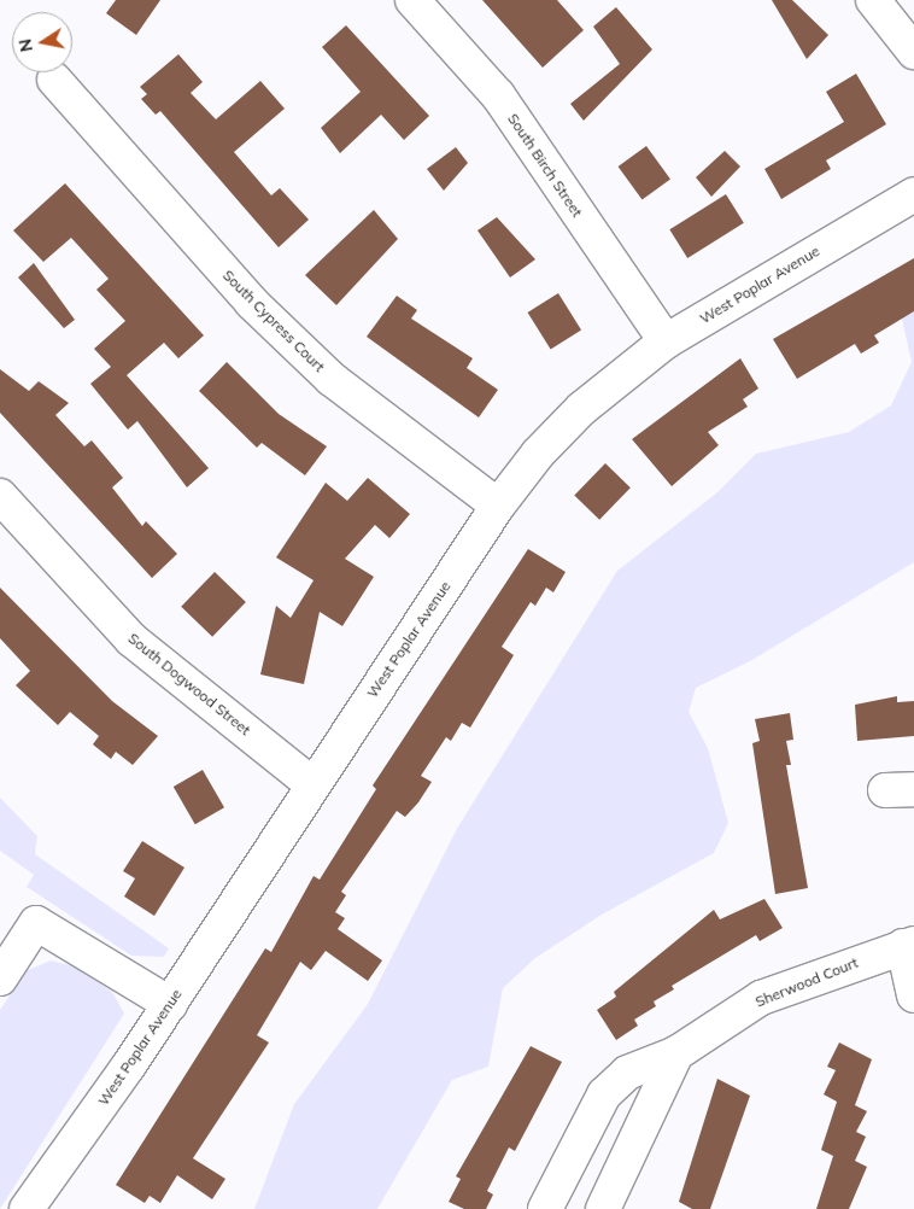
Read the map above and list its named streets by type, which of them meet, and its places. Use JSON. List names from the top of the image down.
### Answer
{
  "streets": {
    "street": [
      "South Birch Street",
      "West Poplar Avenue",
      "South Cypress Court",
      "South Dogwood Street",
      "Sherwood Court"
    ]
  },
  "crossings": [
    ["South Birch Street", "West Poplar Avenue"],
    ["West Poplar Avenue", "South Cypress Court"],
    ["West Poplar Avenue", "South Dogwood Street"]
  ],
  "north": "left"
}
